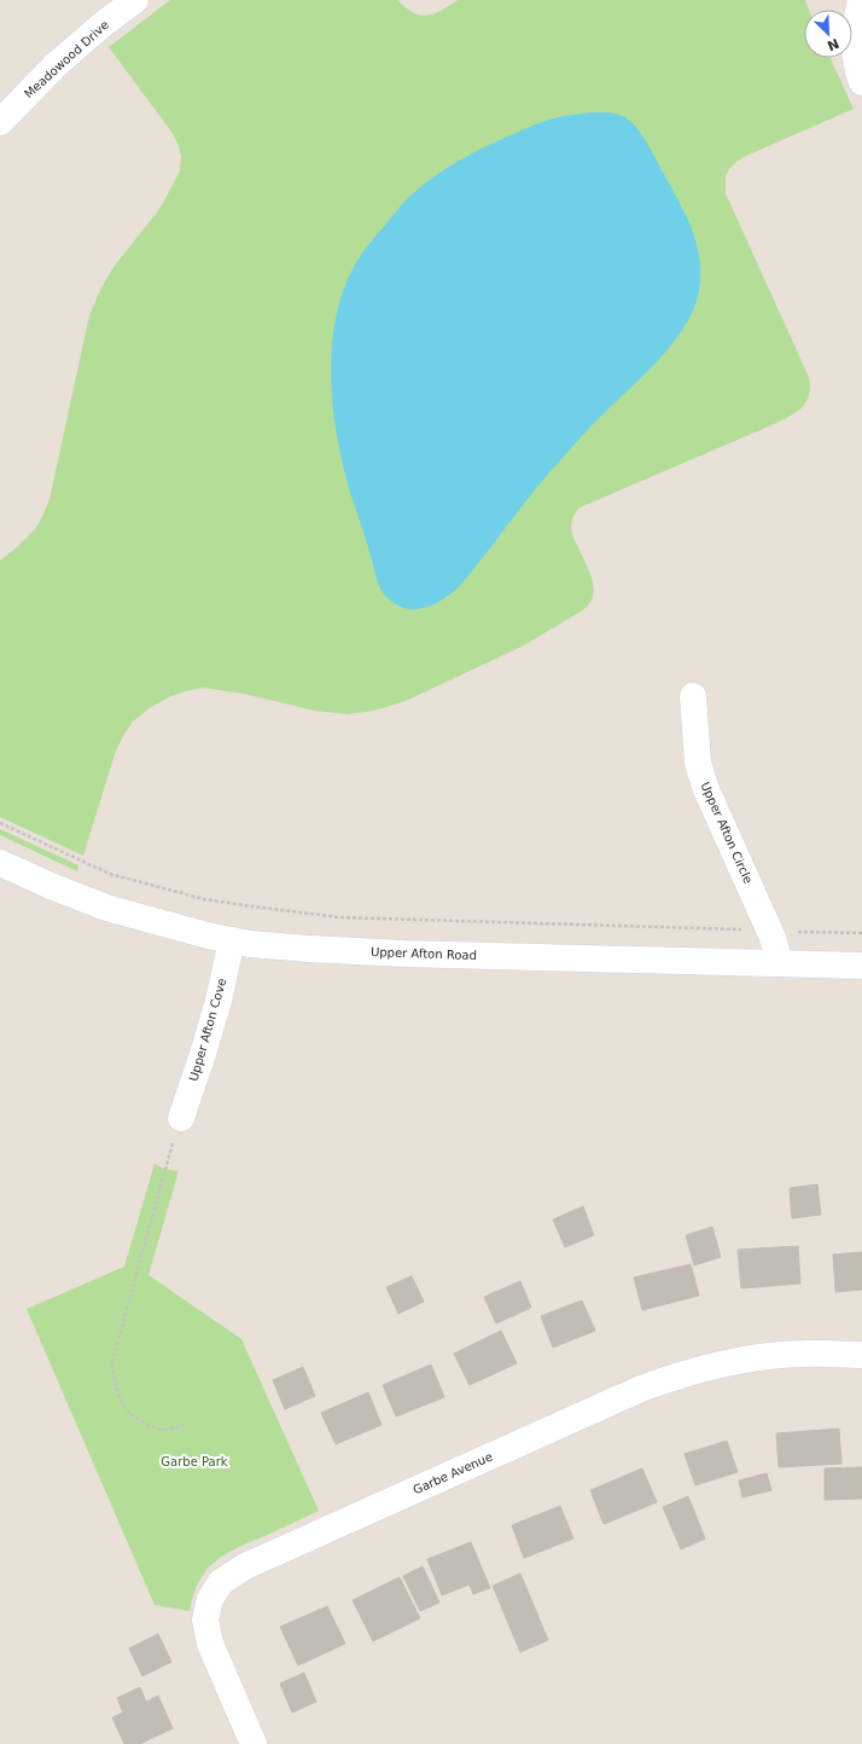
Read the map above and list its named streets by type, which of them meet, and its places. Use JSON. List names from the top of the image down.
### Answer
{
  "streets": {
    "street": [
      "Meadowood Drive",
      "Upper Afton Circle",
      "Upper Afton Road",
      "Upper Afton Cove",
      "Garbe Avenue"
    ]
  },
  "crossings": [
    ["Upper Afton Circle", "Upper Afton Road"],
    ["Upper Afton Road", "Upper Afton Cove"]
  ],
  "parks": ["Garbe Park"],
  "north": "bottom right"
}
